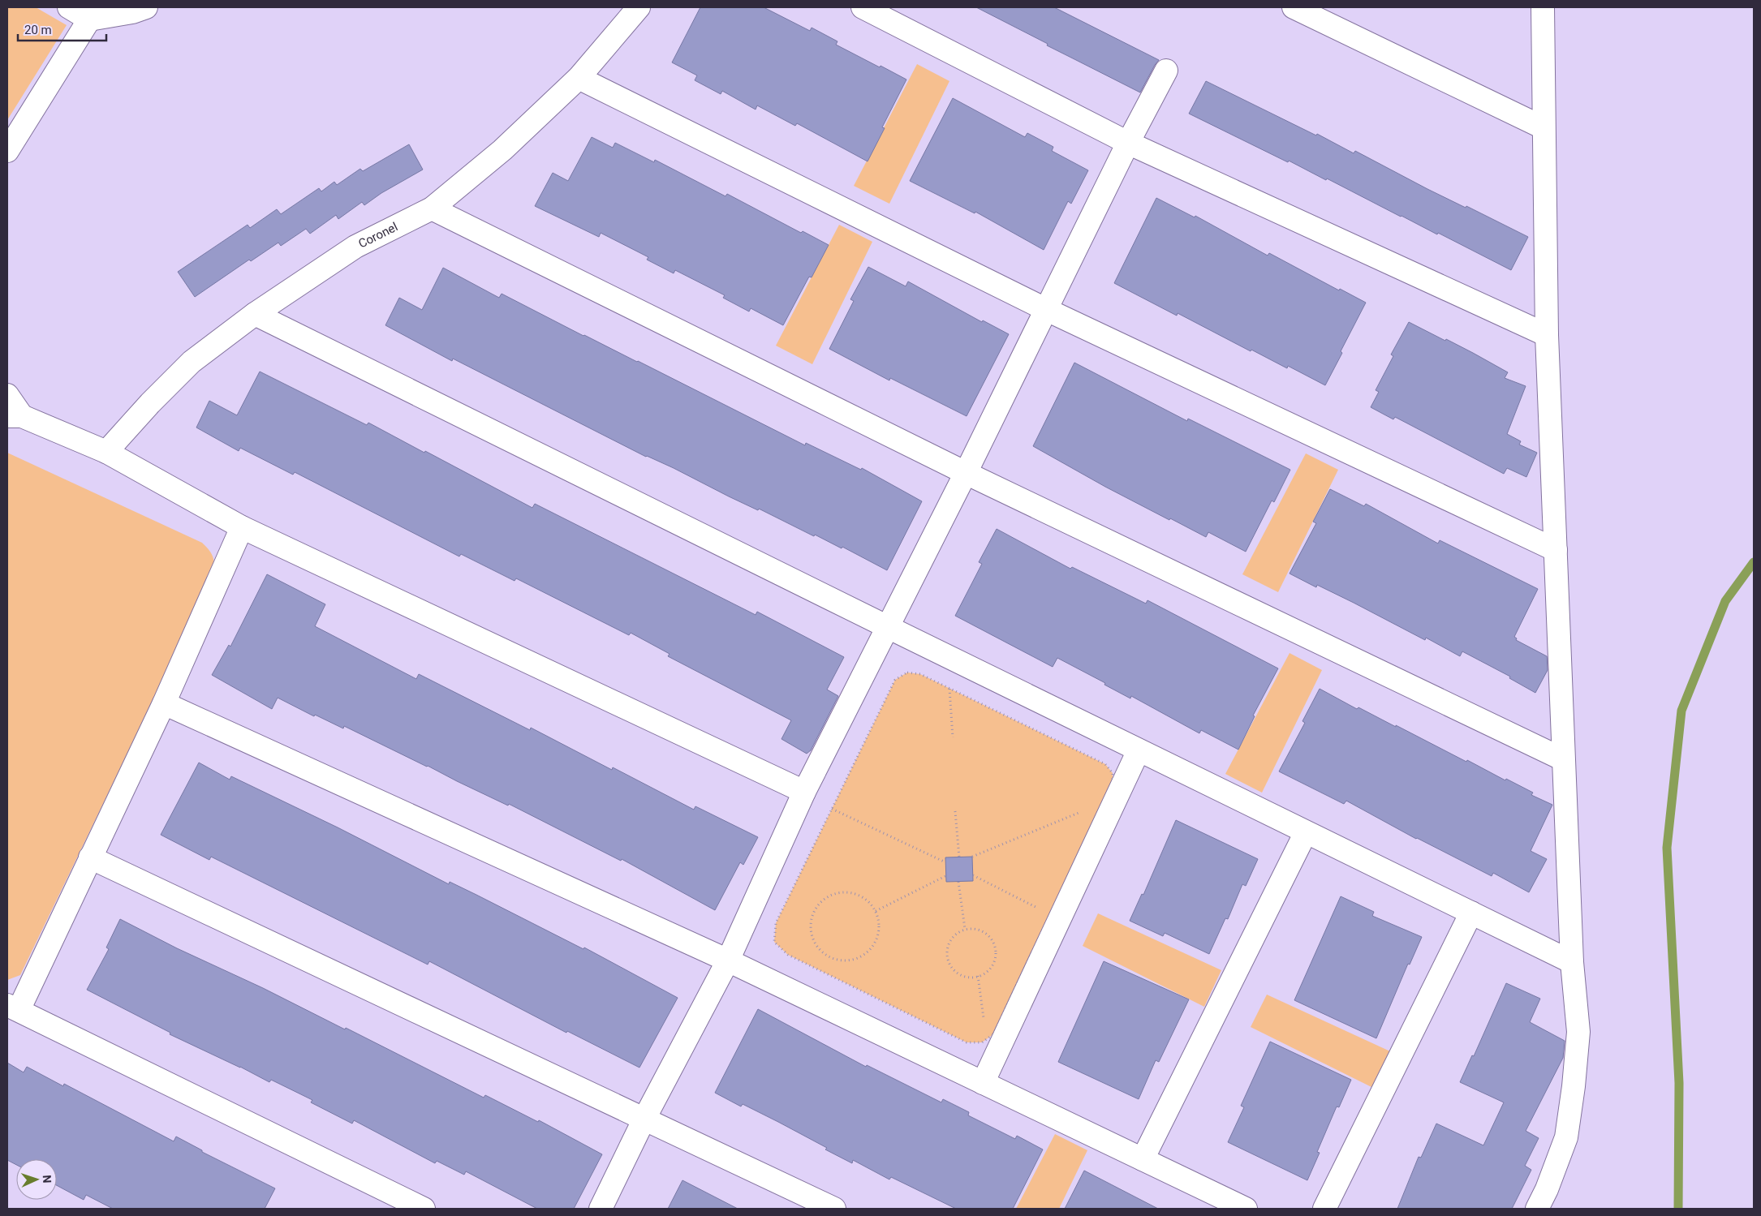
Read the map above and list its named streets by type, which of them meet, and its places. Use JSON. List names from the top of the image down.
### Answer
{
  "streets": {
    "street": ["Coronel"]
  },
  "scale_bar": "20 m",
  "north": "right"
}
